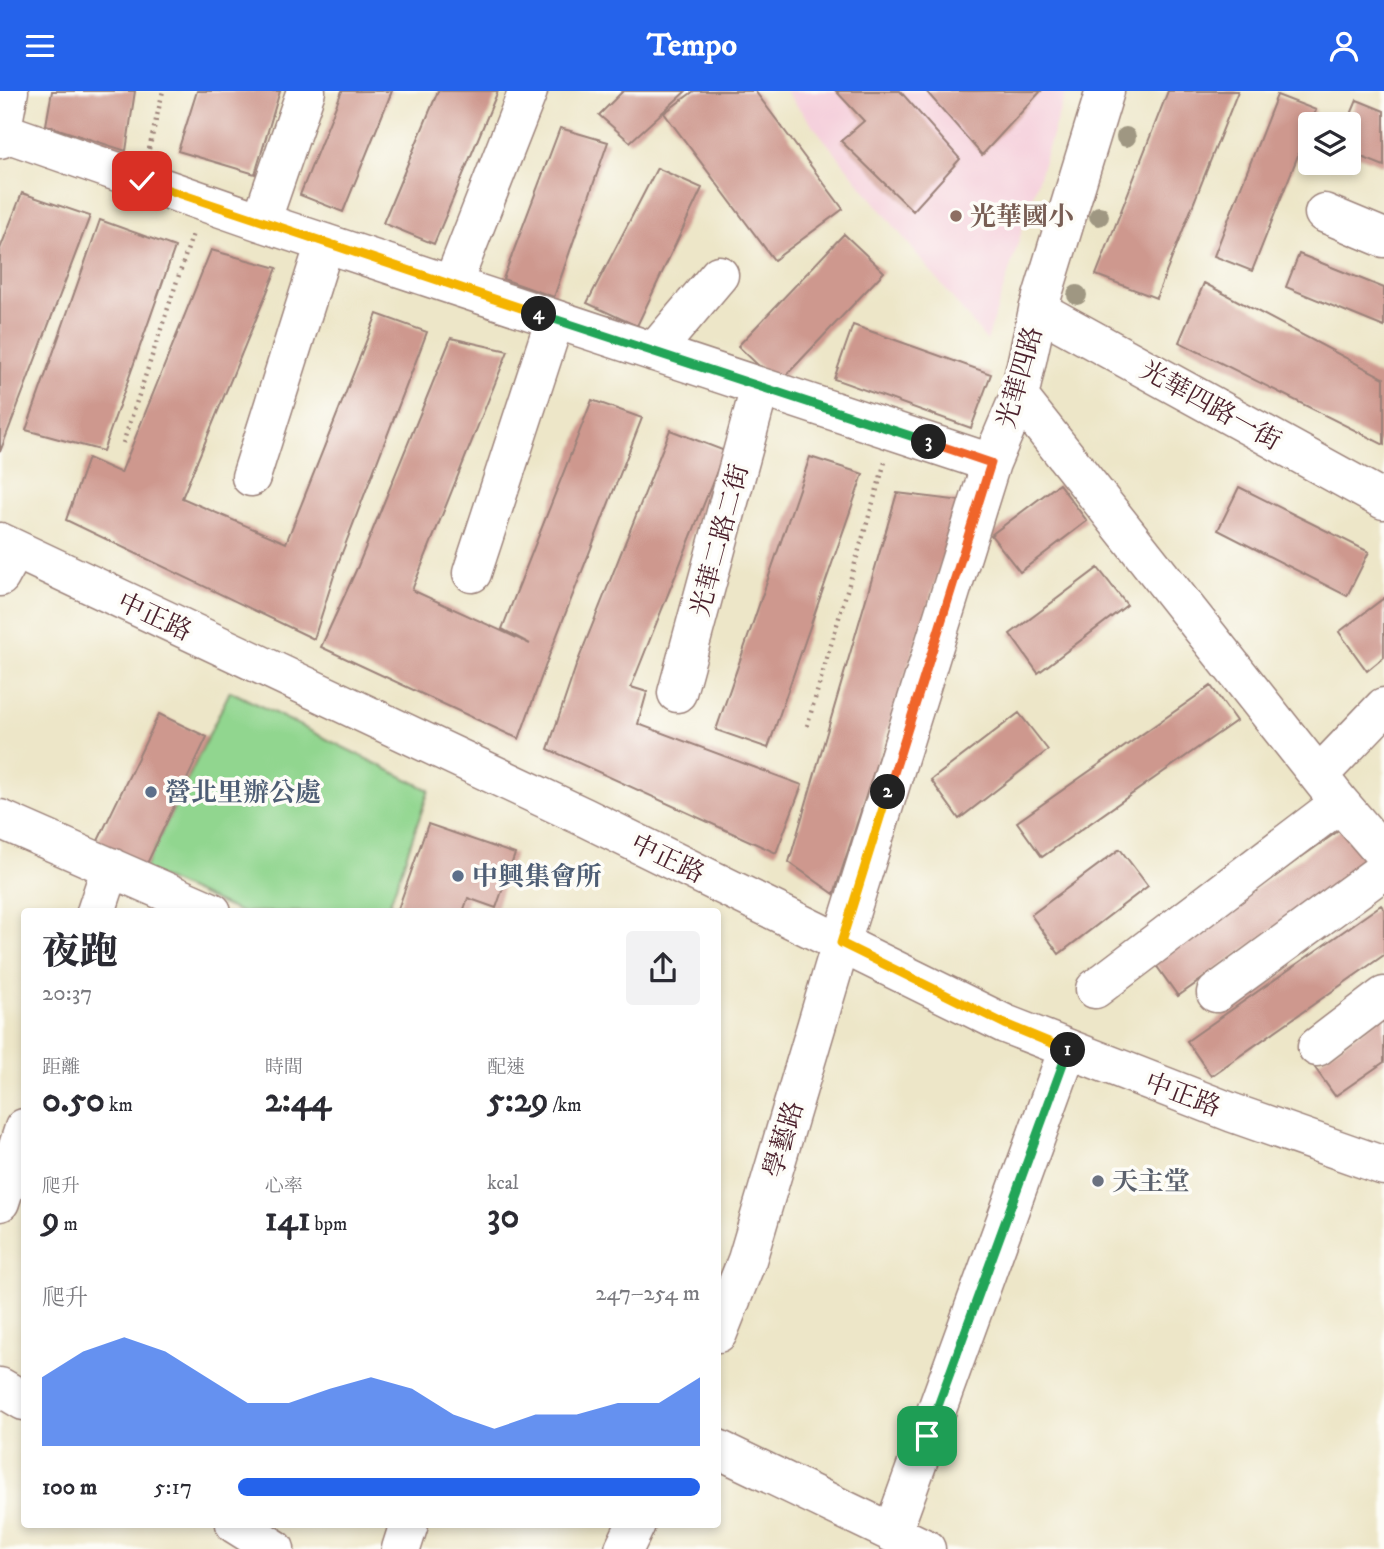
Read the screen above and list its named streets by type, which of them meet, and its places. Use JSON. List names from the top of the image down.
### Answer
{
  "streets": {
    "street": [
      "光華四路",
      "光華四路一街",
      "光華二路二街",
      "中正路",
      "學藝路"
    ]
  },
  "crossings": [
    ["光華四路", "光華四路一街"],
    ["光華四路", "中正路"],
    ["光華四路", "學藝路"],
    ["中正路", "學藝路"]
  ],
  "places": [
    "光華國小",
    "營北里辦公處",
    "中興集會所",
    "天主堂"
  ],
  "page": {
    "header": "Tempo",
    "pins": [
      "4",
      "3",
      "2",
      "1"
    ],
    "heading": ["夜跑", "20:37"],
    "stats": [
      ["距離", "0.50 km"],
      ["時間", "2:44"],
      ["配速", "5:29 /km"],
      ["爬升", "9 m"],
      ["心率", "141 bpm"],
      ["kcal", "30"]
    ],
    "chart": ["爬升", "247–254 m"],
    "list": [
      {
        "name": "100 m",
        "note": "5:17"
      }
    ]
  }
}
